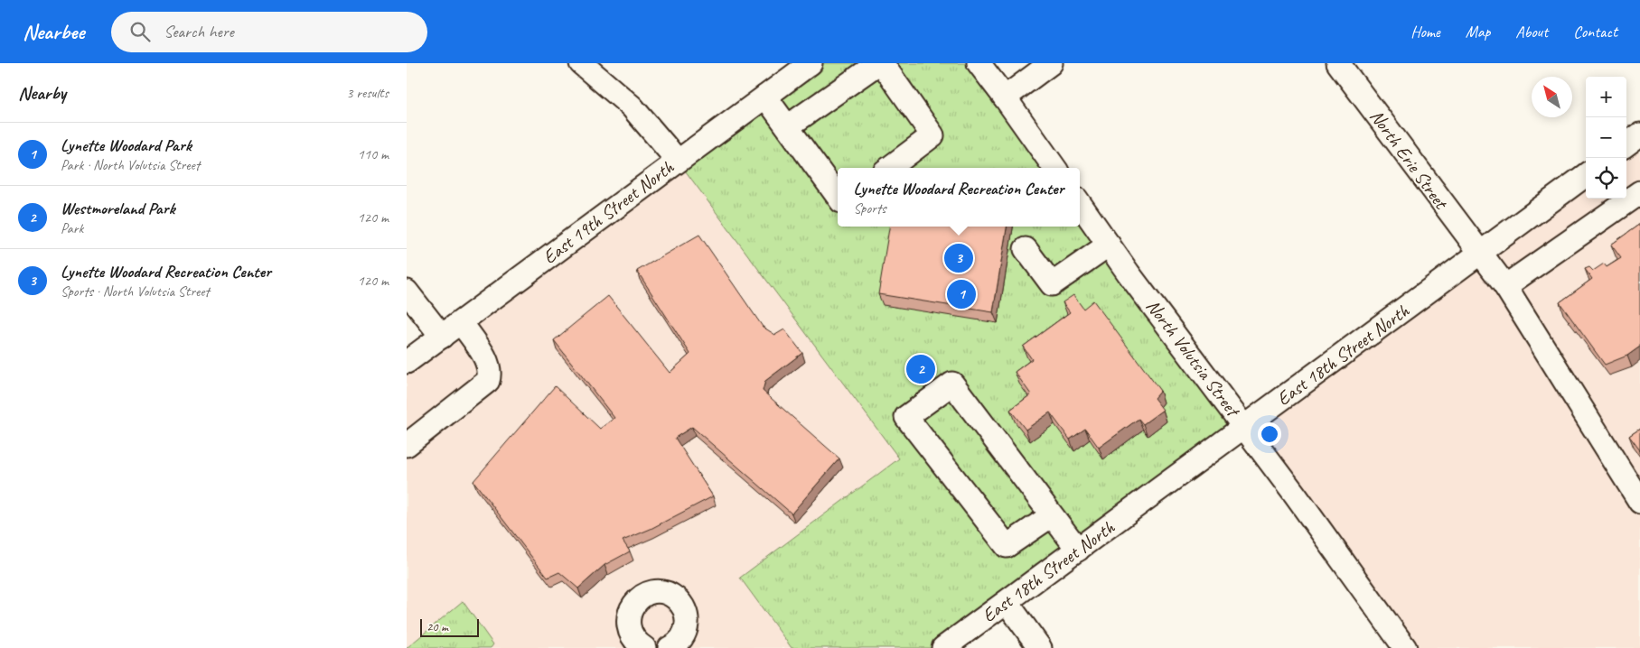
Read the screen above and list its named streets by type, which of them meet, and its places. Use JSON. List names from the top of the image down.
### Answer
{
  "streets": {
    "street": [
      "North Erie Street",
      "East 19th Street North",
      "East 18th Street North",
      "North Volutsia Street"
    ]
  },
  "crossings": [
    ["North Erie Street", "East 18th Street North"],
    ["East 18th Street North", "North Volutsia Street"]
  ],
  "scale_bar": "20 m",
  "north": "top left",
  "page": {
    "header": "Nearbee",
    "search": "Search here",
    "nav": [
      "Home",
      "Map",
      "About",
      "Contact"
    ],
    "heading": ["Nearby", "3 results"],
    "map_buttons": ["+", "−"],
    "list": [
      {
        "mark": "1",
        "name": "Lynette Woodard Park",
        "note": "Park · North Volutsia Street",
        "value": "110 m"
      },
      {
        "mark": "2",
        "name": "Westmoreland Park",
        "note": "Park",
        "value": "120 m"
      },
      {
        "mark": "3",
        "name": "Lynette Woodard Recreation Center",
        "note": "Sports · North Volutsia Street",
        "value": "120 m"
      }
    ],
    "popup": ["Lynette Woodard Recreation Center", "Sports"],
    "pins": ["3", "1", "2"],
    "scale": "20 m"
  }
}
